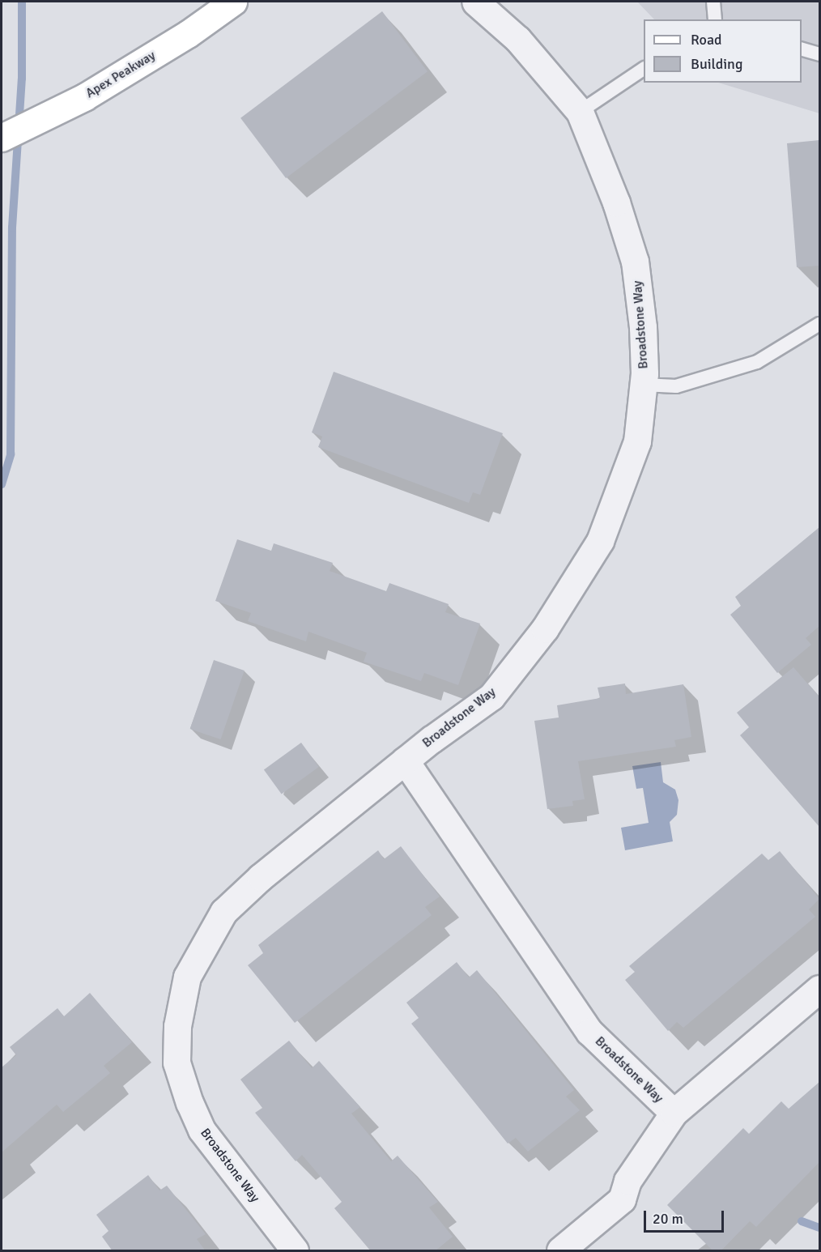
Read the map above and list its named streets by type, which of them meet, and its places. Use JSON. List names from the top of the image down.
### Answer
{
  "streets": {
    "main road": ["Apex Peakway"],
    "street": ["Broadstone Way"]
  },
  "legend": ["Road", "Building"],
  "scale_bar": "20 m"
}
